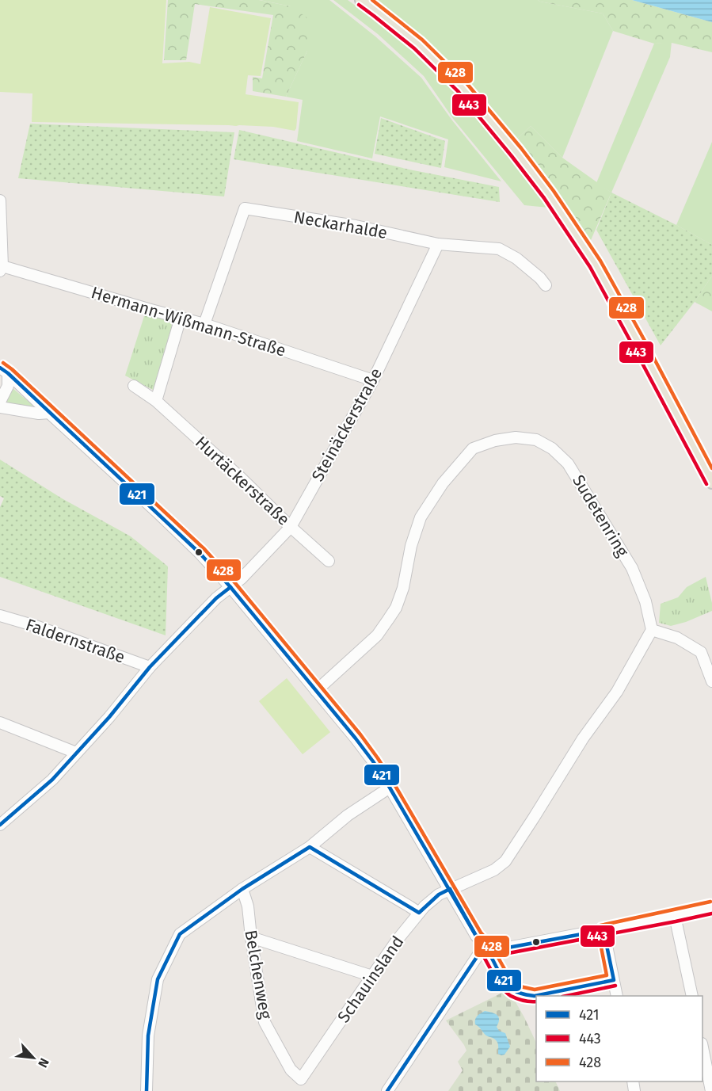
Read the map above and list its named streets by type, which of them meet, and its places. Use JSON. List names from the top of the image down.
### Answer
{
  "streets": {
    "street": [
      "Neckarhalde",
      "Hermann-Wißmann-Straße",
      "Steinäckerstraße",
      "Hurtäckerstraße",
      "Sudetenring",
      "Faldernstraße",
      "Belchenweg",
      "Schauinsland"
    ]
  },
  "crossings": [
    ["Neckarhalde", "Hermann-Wißmann-Straße"],
    ["Neckarhalde", "Steinäckerstraße"],
    ["Hermann-Wißmann-Straße", "Steinäckerstraße"],
    ["Steinäckerstraße", "Hurtäckerstraße"],
    ["Steinäckerstraße", "Faldernstraße"],
    ["Belchenweg", "Schauinsland"]
  ],
  "lines": ["transit line 428", "transit line 443", "transit line 421"],
  "legend": ["421", "443", "428"],
  "north": "bottom right"
}
